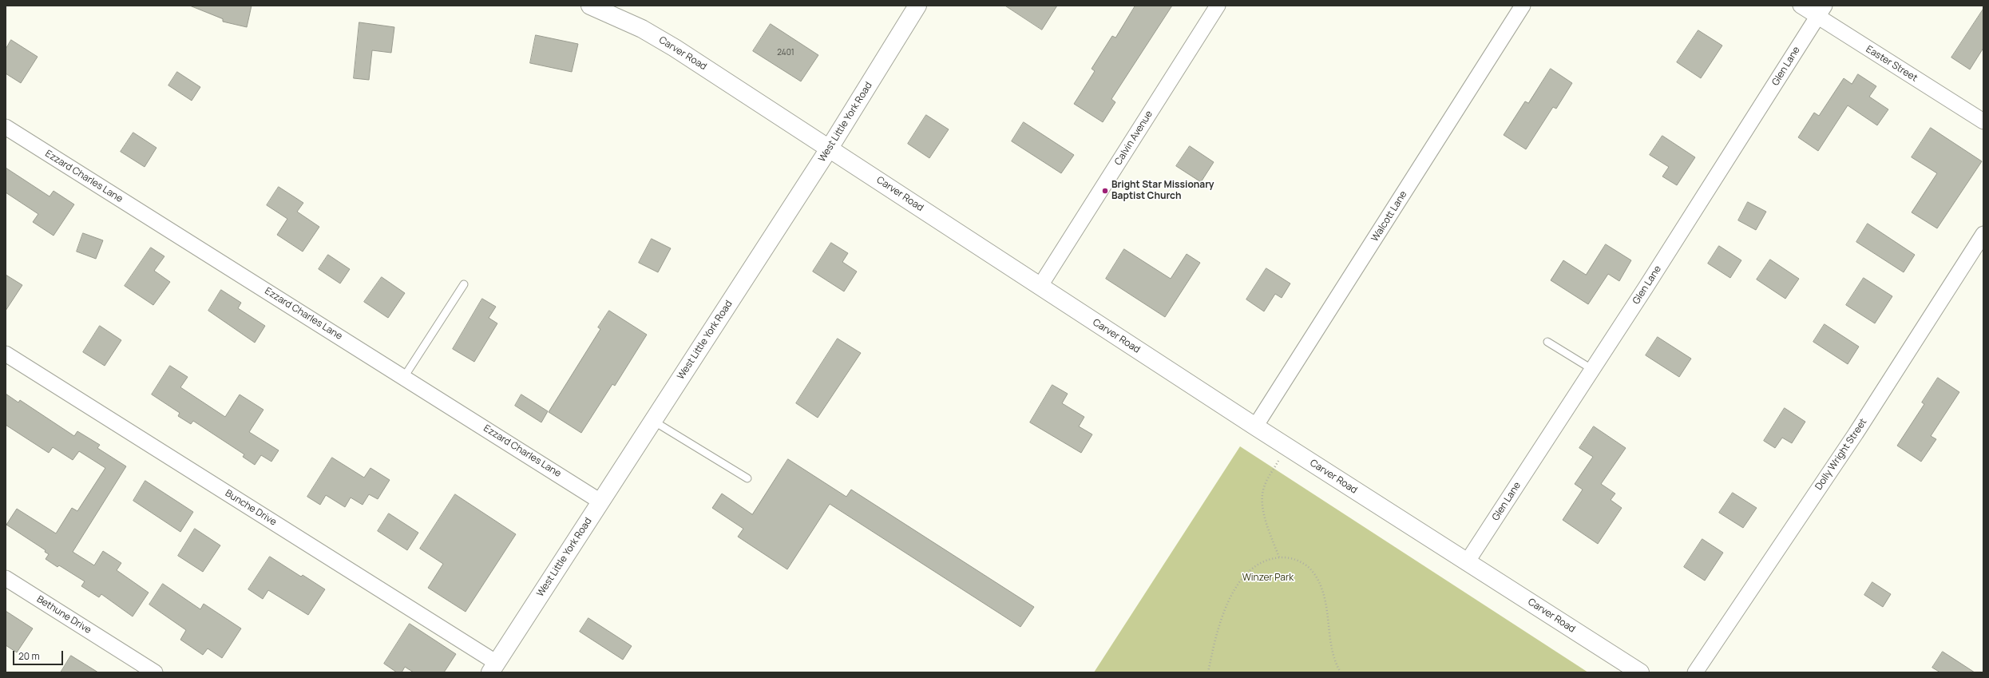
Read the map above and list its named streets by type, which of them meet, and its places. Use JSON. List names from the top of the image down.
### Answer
{
  "streets": {
    "street": [
      "Carver Road",
      "Easter Street",
      "Glen Lane",
      "West Little York Road",
      "Calvin Avenue",
      "Ezzard Charles Lane",
      "Walcott Lane",
      "Dolly Wright Street",
      "Bunche Drive",
      "Bethune Drive"
    ]
  },
  "crossings": [
    ["Carver Road", "Glen Lane"],
    ["Carver Road", "West Little York Road"],
    ["Carver Road", "Calvin Avenue"],
    ["Carver Road", "Walcott Lane"],
    ["Easter Street", "Glen Lane"],
    ["West Little York Road", "Ezzard Charles Lane"],
    ["West Little York Road", "Bunche Drive"]
  ],
  "parks": ["Winzer Park"],
  "places": ["Bright Star Missionary Baptist Church"],
  "house_numbers": ["2401"],
  "scale_bar": "20 m"
}
